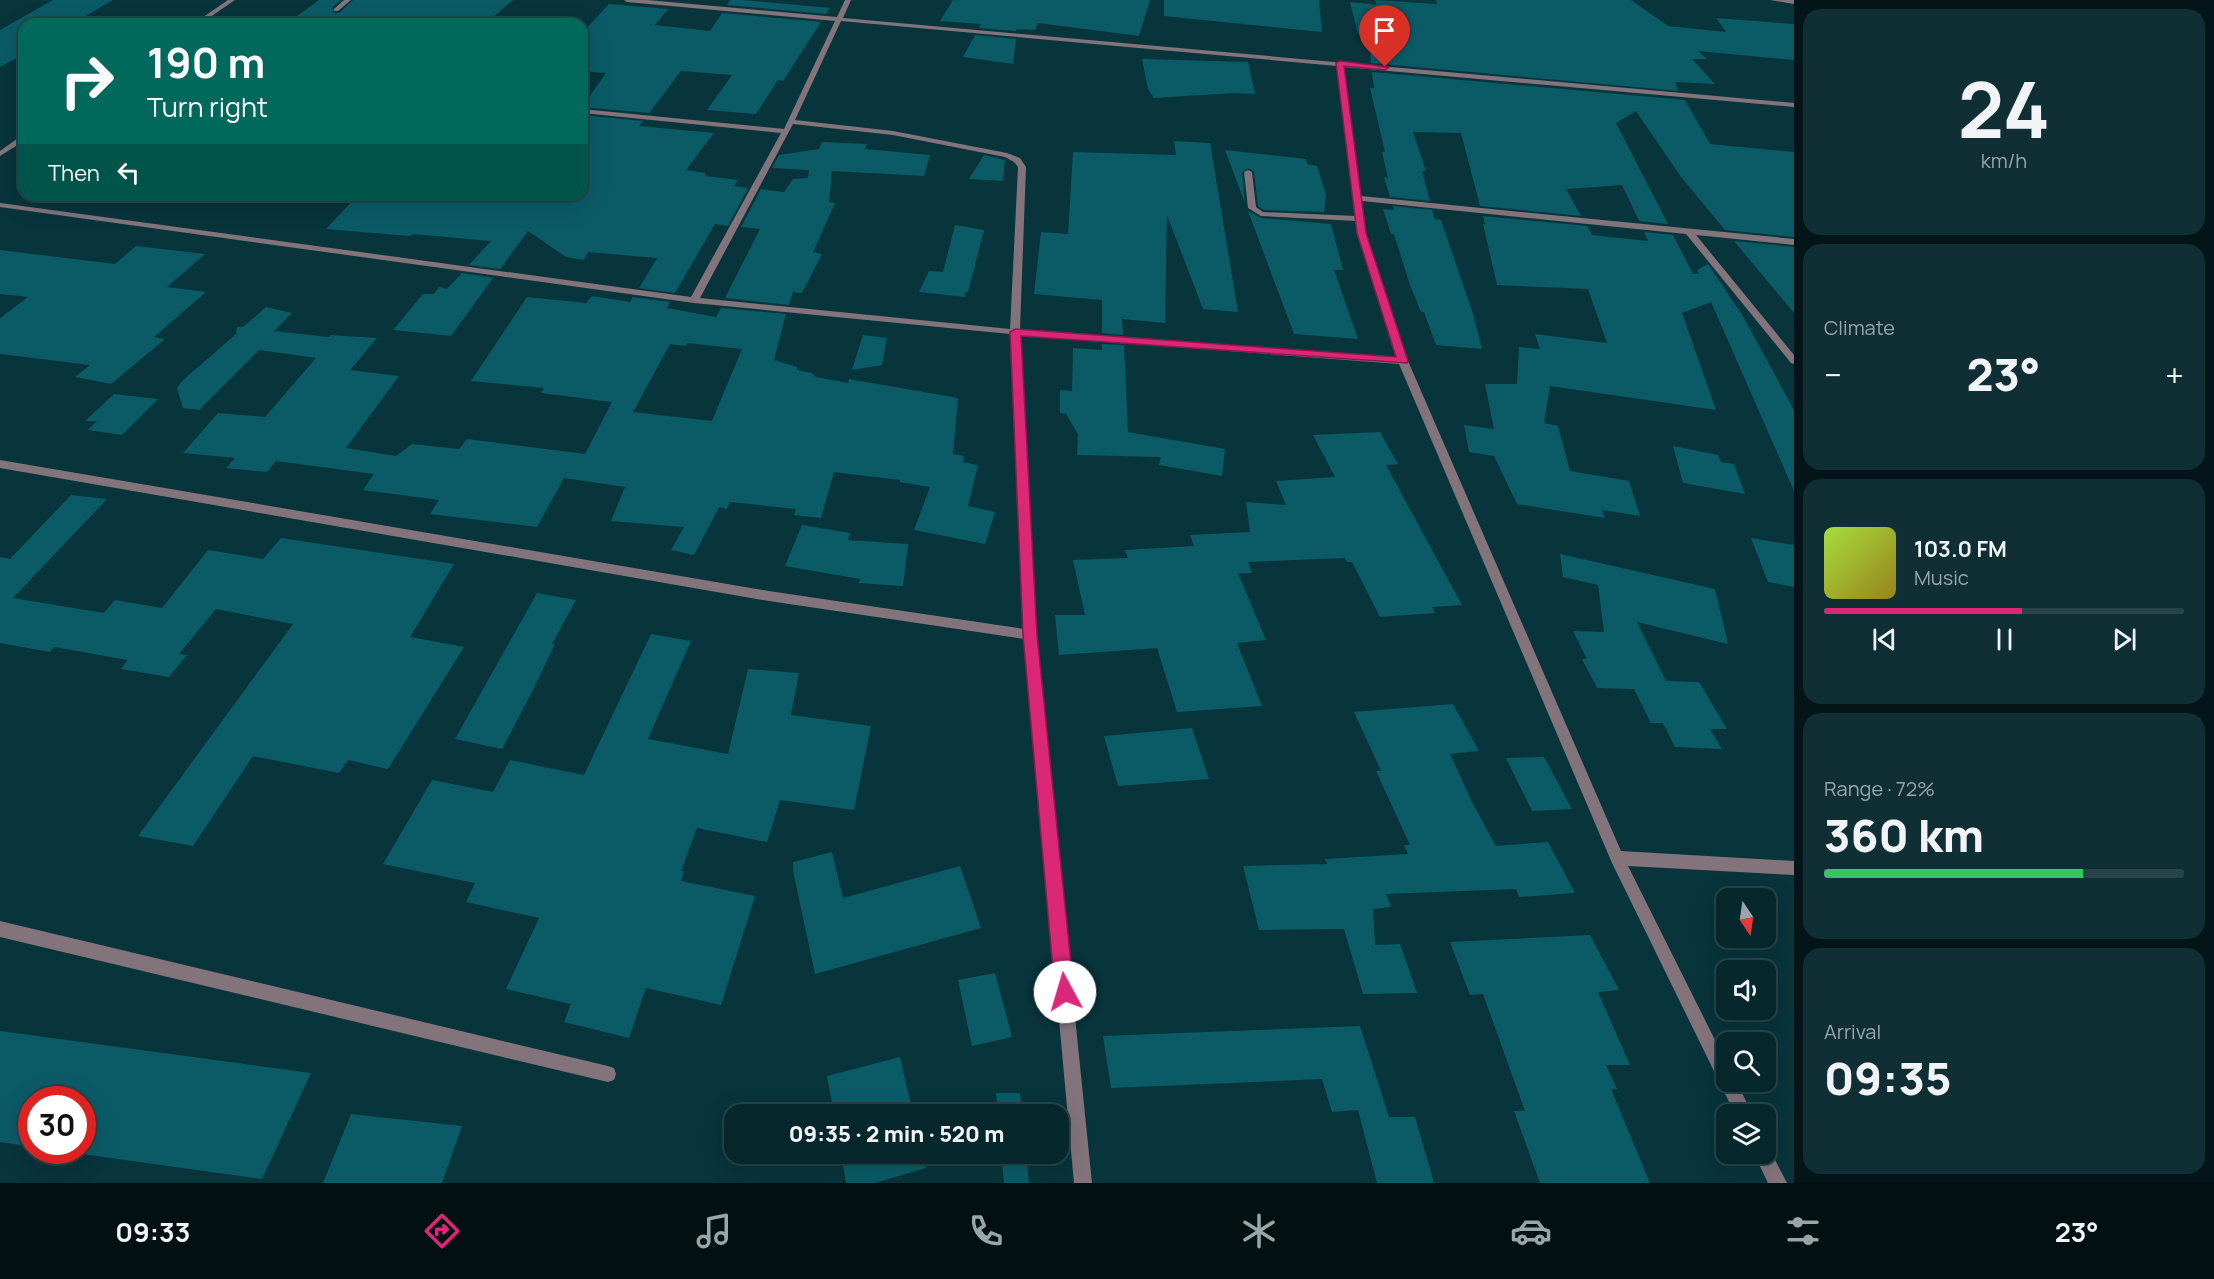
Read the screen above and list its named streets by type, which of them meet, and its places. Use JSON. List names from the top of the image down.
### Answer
{
  "north": "bottom",
  "page": {
    "tile": [
      ["24", "km/h"],
      "Climate",
      ["Range · 72%", "360 km"],
      ["Arrival", "09:35"]
    ],
    "turn": ["190 m", "Turn right"],
    "then": "Then",
    "heat": ["−", "23°", "+"],
    "song": ["103.0 FM", "Music"],
    "limit": "30",
    "trip": "09:35 · 2 min · 520 m",
    "tabs": ["09:33", "23°"]
  }
}
